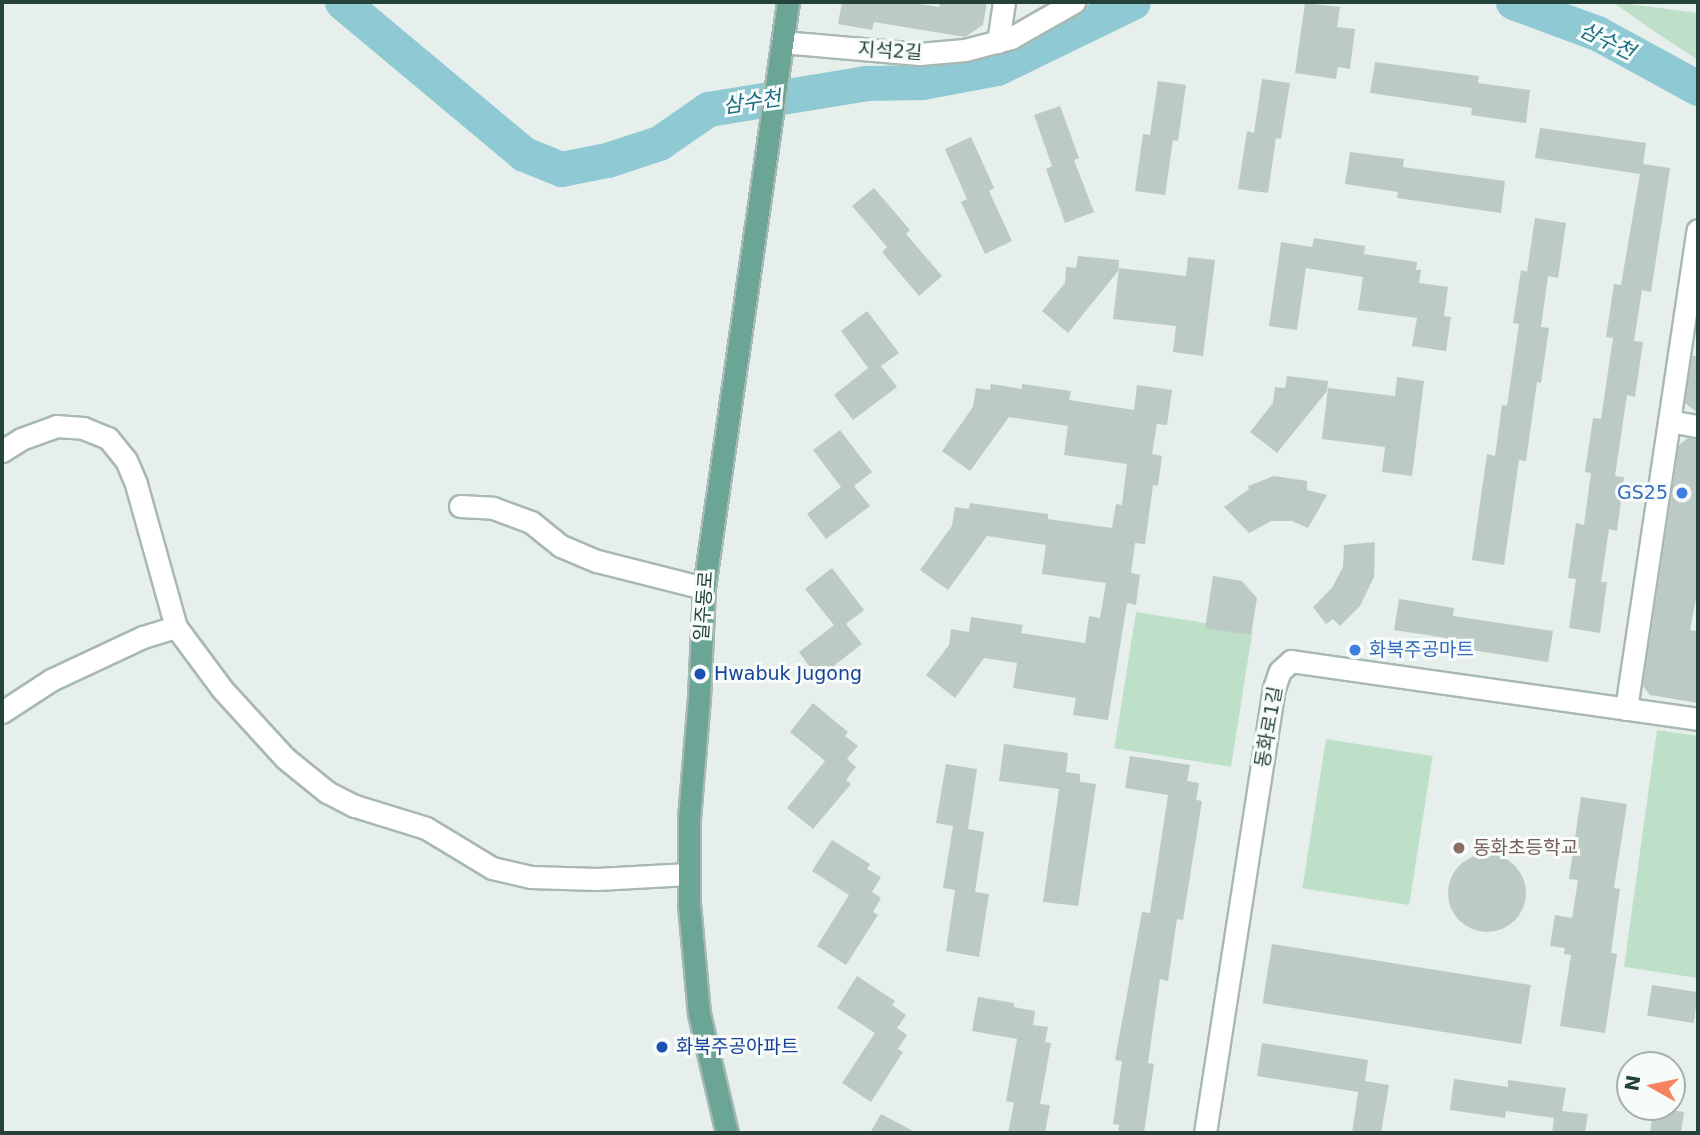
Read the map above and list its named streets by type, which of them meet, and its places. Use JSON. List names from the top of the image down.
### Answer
{
  "streets": {
    "main road": ["일주동로"],
    "street": ["지석2길", "동화로1길"]
  },
  "crossings": [
    ["지석2길", "일주동로"]
  ],
  "water": ["삼수천"],
  "places": [
    "GS25",
    "화북주공마트",
    "Hwabuk Jugong",
    "동화초등학교",
    "화북주공아파트"
  ],
  "north": "left"
}
